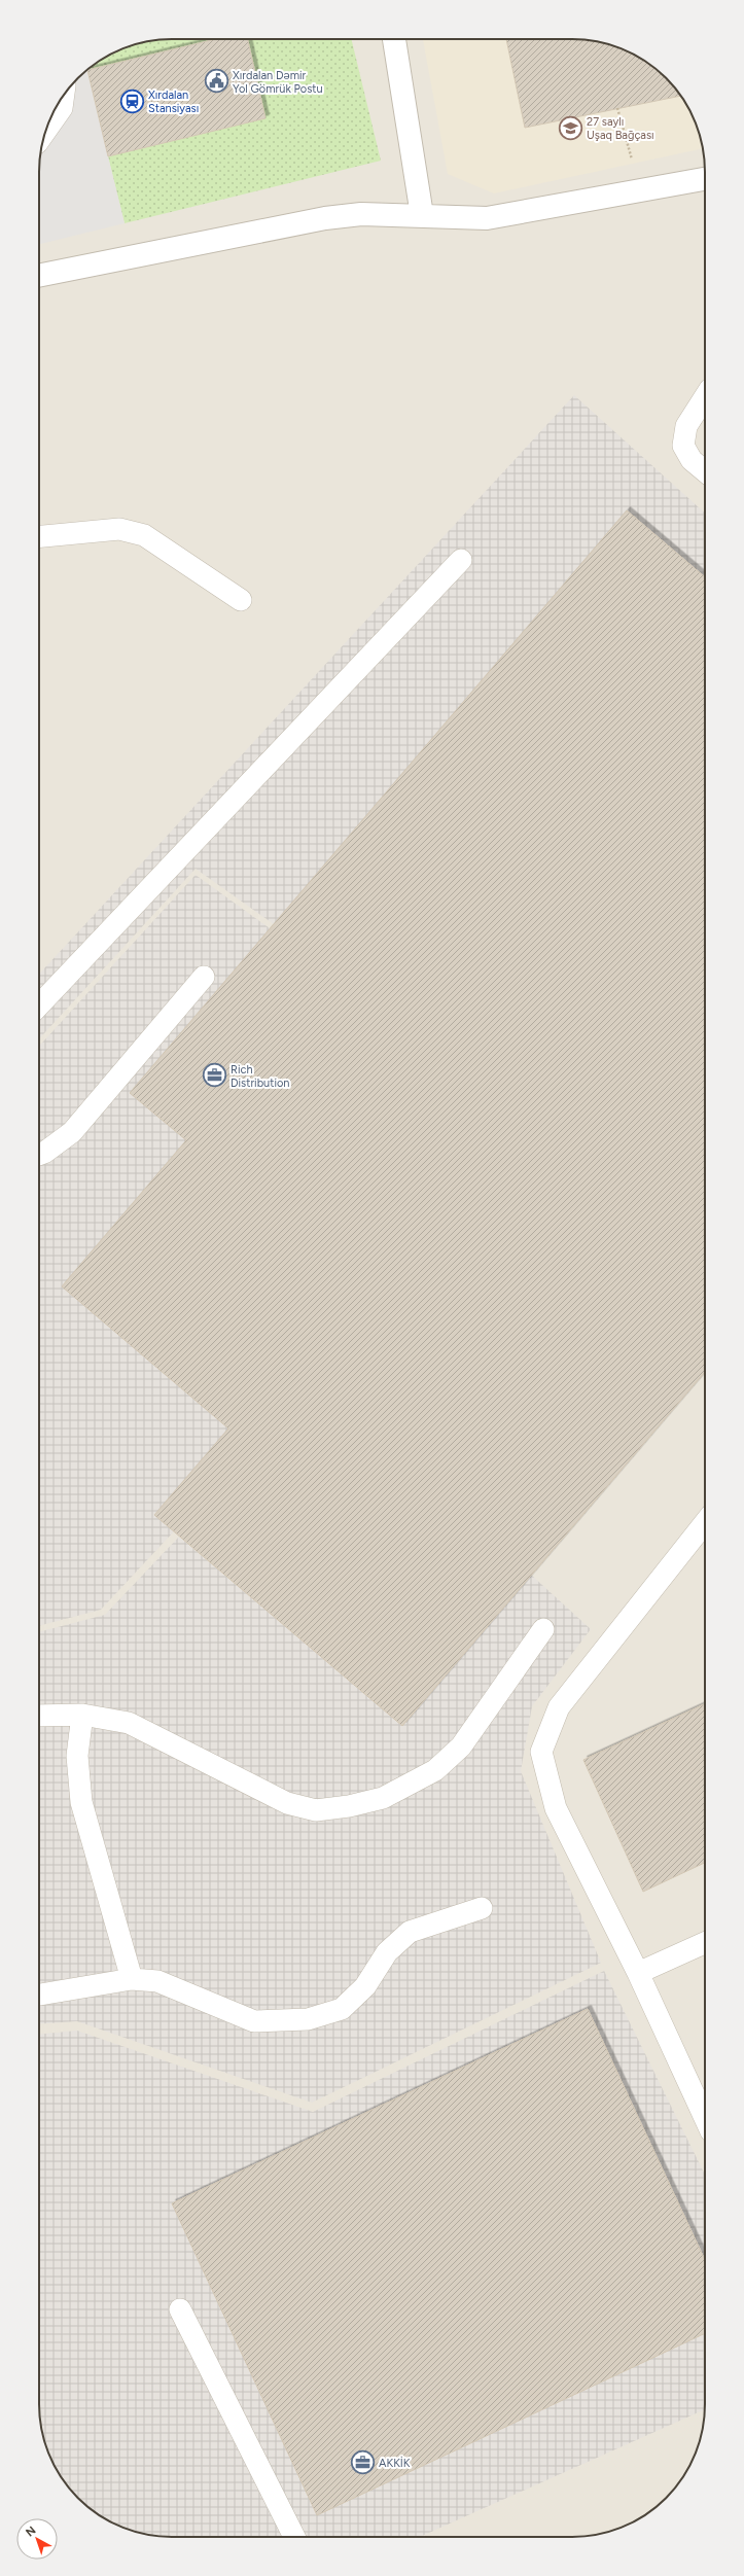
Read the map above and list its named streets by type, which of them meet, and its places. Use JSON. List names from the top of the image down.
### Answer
{
  "places": {
    "public building": ["Xırdalan Dəmir Yol Gömrük Postu"],
    "station": ["Xırdalan Stansiyası"],
    "school or university": ["27 saylı Uşaq Bağçası"],
    "office": ["Rich Distribution", "AKKİK"]
  },
  "north": "top left"
}
